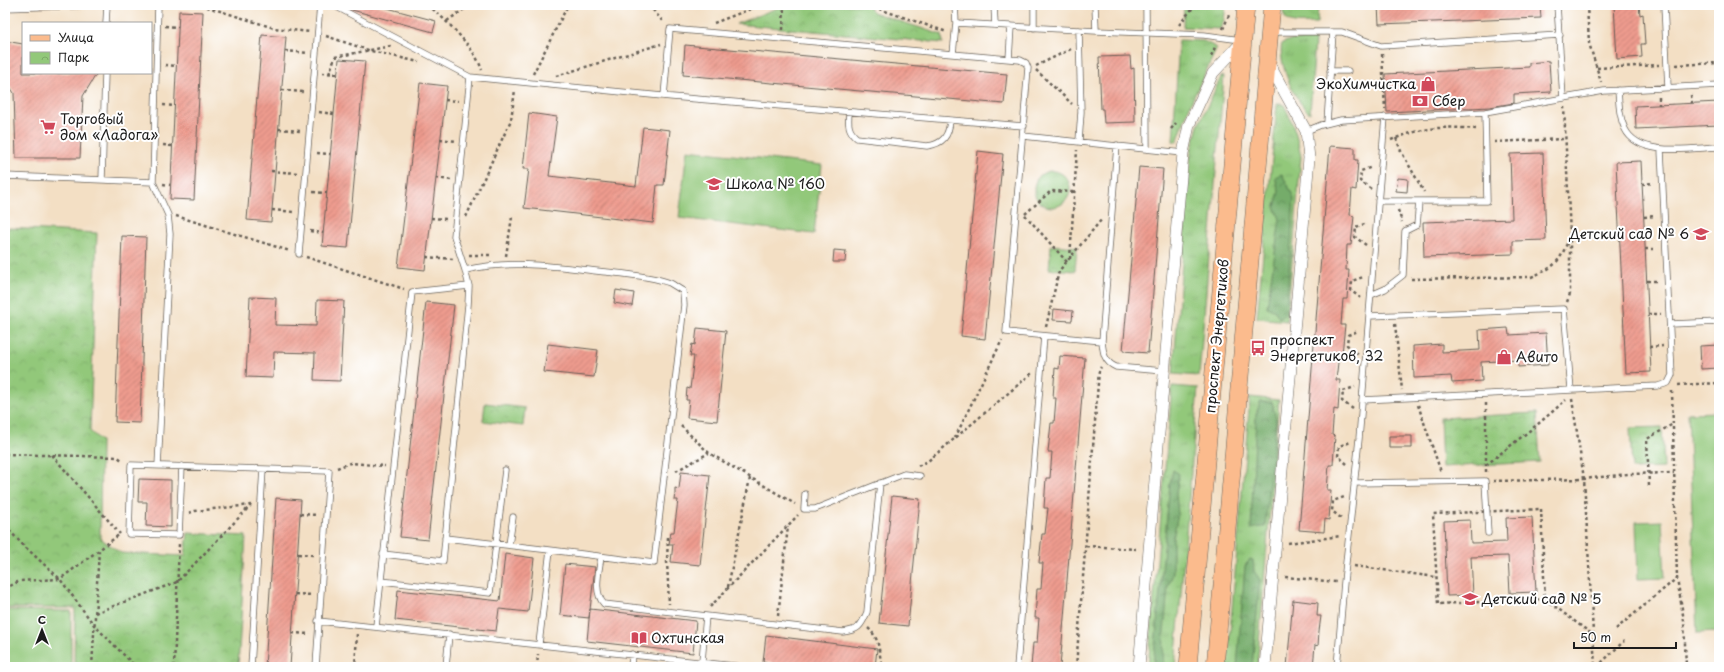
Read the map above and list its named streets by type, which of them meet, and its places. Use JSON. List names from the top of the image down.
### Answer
{
  "streets": {
    "main road": ["проспект Энергетиков"]
  },
  "places": {
    "shop": ["ЭкоХимчистка", "Авито"],
    "bank": ["Сбер"],
    "supermarket": ["Торговый дом «Ладога»"],
    "school or university": ["Школа № 160", "Детский сад № 6", "Детский сад № 5"],
    "bus stop": ["проспект Энергетиков, 32"],
    "library": ["Охтинская"]
  },
  "legend": ["Улица", "Парк"],
  "scale_bar": "50 m",
  "north": "top"
}
